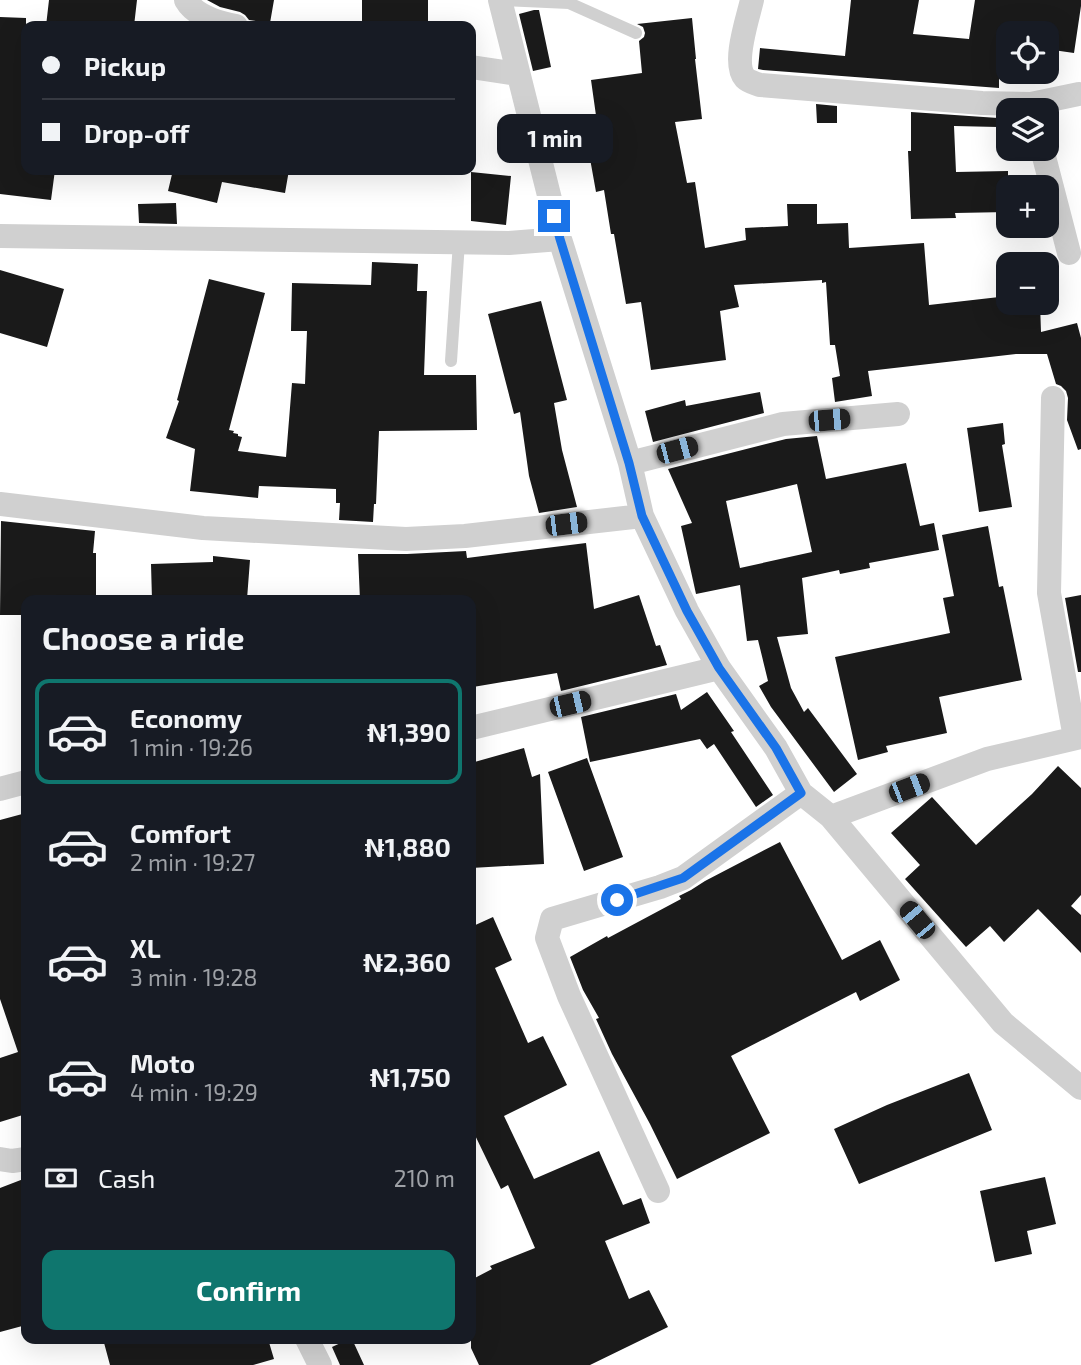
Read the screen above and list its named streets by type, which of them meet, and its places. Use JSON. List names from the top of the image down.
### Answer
{
  "page": {
    "map_buttons": ["+", "−"],
    "banner": ["Pickup", "Drop-off"],
    "bubble": "1 min",
    "heading": "Choose a ride",
    "list": [
      {
        "name": "Economy",
        "note": "1 min · 19:26",
        "value": "₦1,390"
      },
      {
        "name": "Comfort",
        "note": "2 min · 19:27",
        "value": "₦1,880"
      },
      {
        "name": "XL",
        "note": "3 min · 19:28",
        "value": "₦2,360"
      },
      {
        "name": "Moto",
        "note": "4 min · 19:29",
        "value": "₦1,750"
      }
    ],
    "pay": ["Cash", "210 m"],
    "buttons": "Confirm"
  }
}
